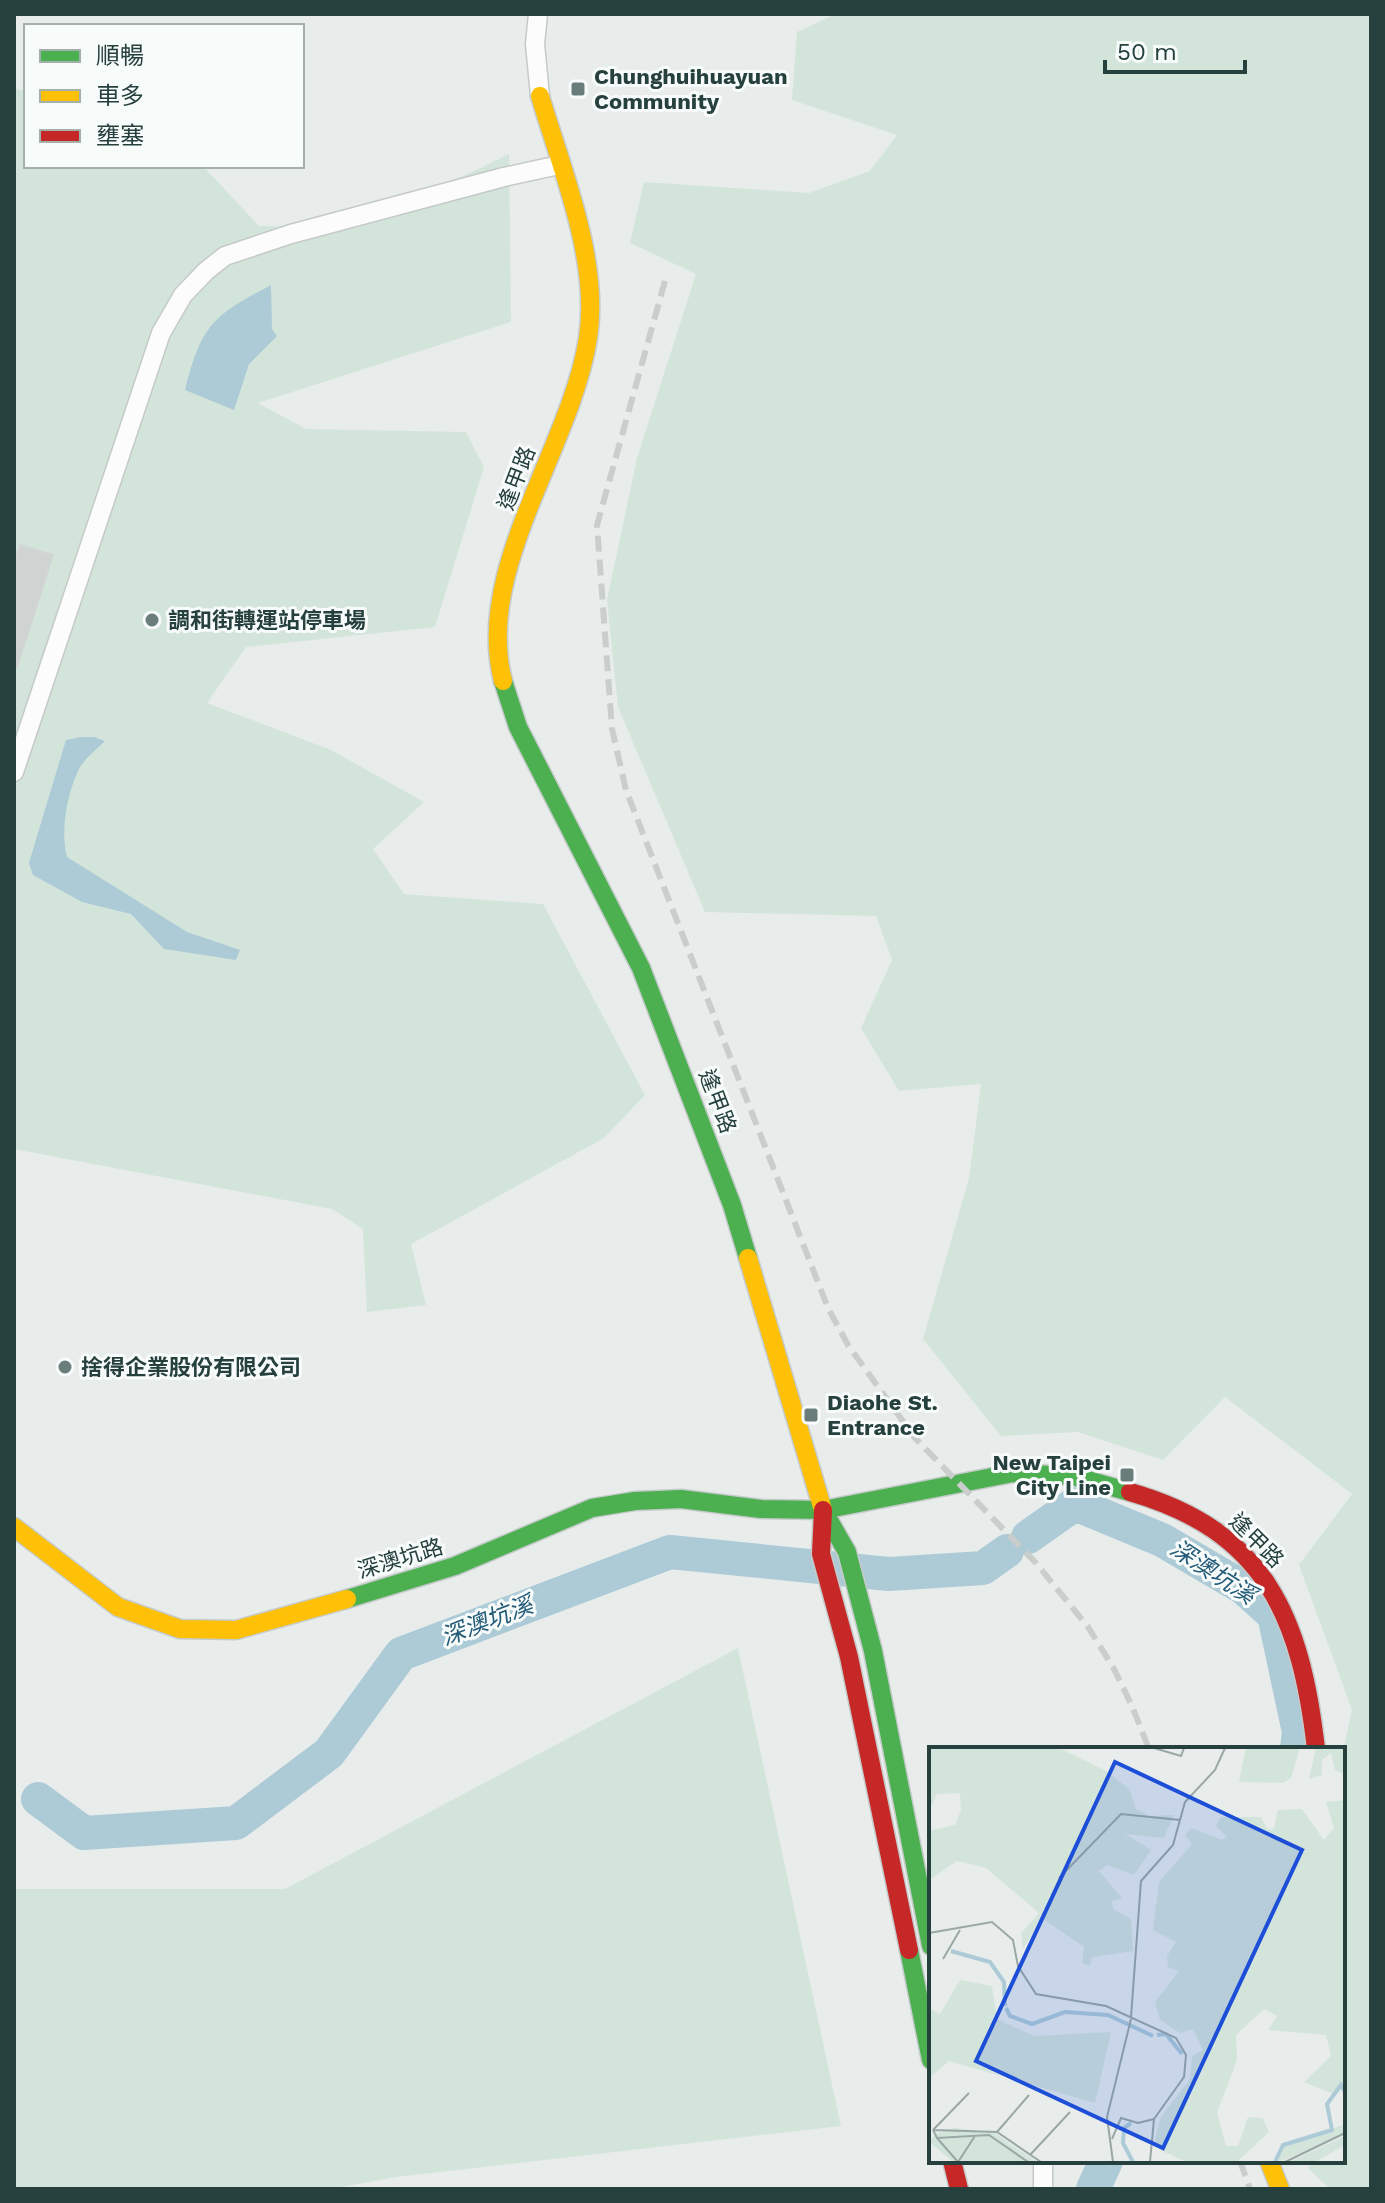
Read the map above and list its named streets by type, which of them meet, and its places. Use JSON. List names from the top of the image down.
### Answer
{
  "streets": {
    "main road": ["逢甲路", "深澳坑路"]
  },
  "crossings": [
    ["逢甲路", "深澳坑路"]
  ],
  "water": ["深澳坑溪"],
  "places": {
    "transit": ["Chunghuihuayuan Community", "Diaohe St. Entrance", "New Taipei City Line"],
    "other": ["調和街轉運站停車場", "捨得企業股份有限公司"]
  },
  "legend": ["順暢", "車多", "壅塞"],
  "scale_bar": "50 m"
}
